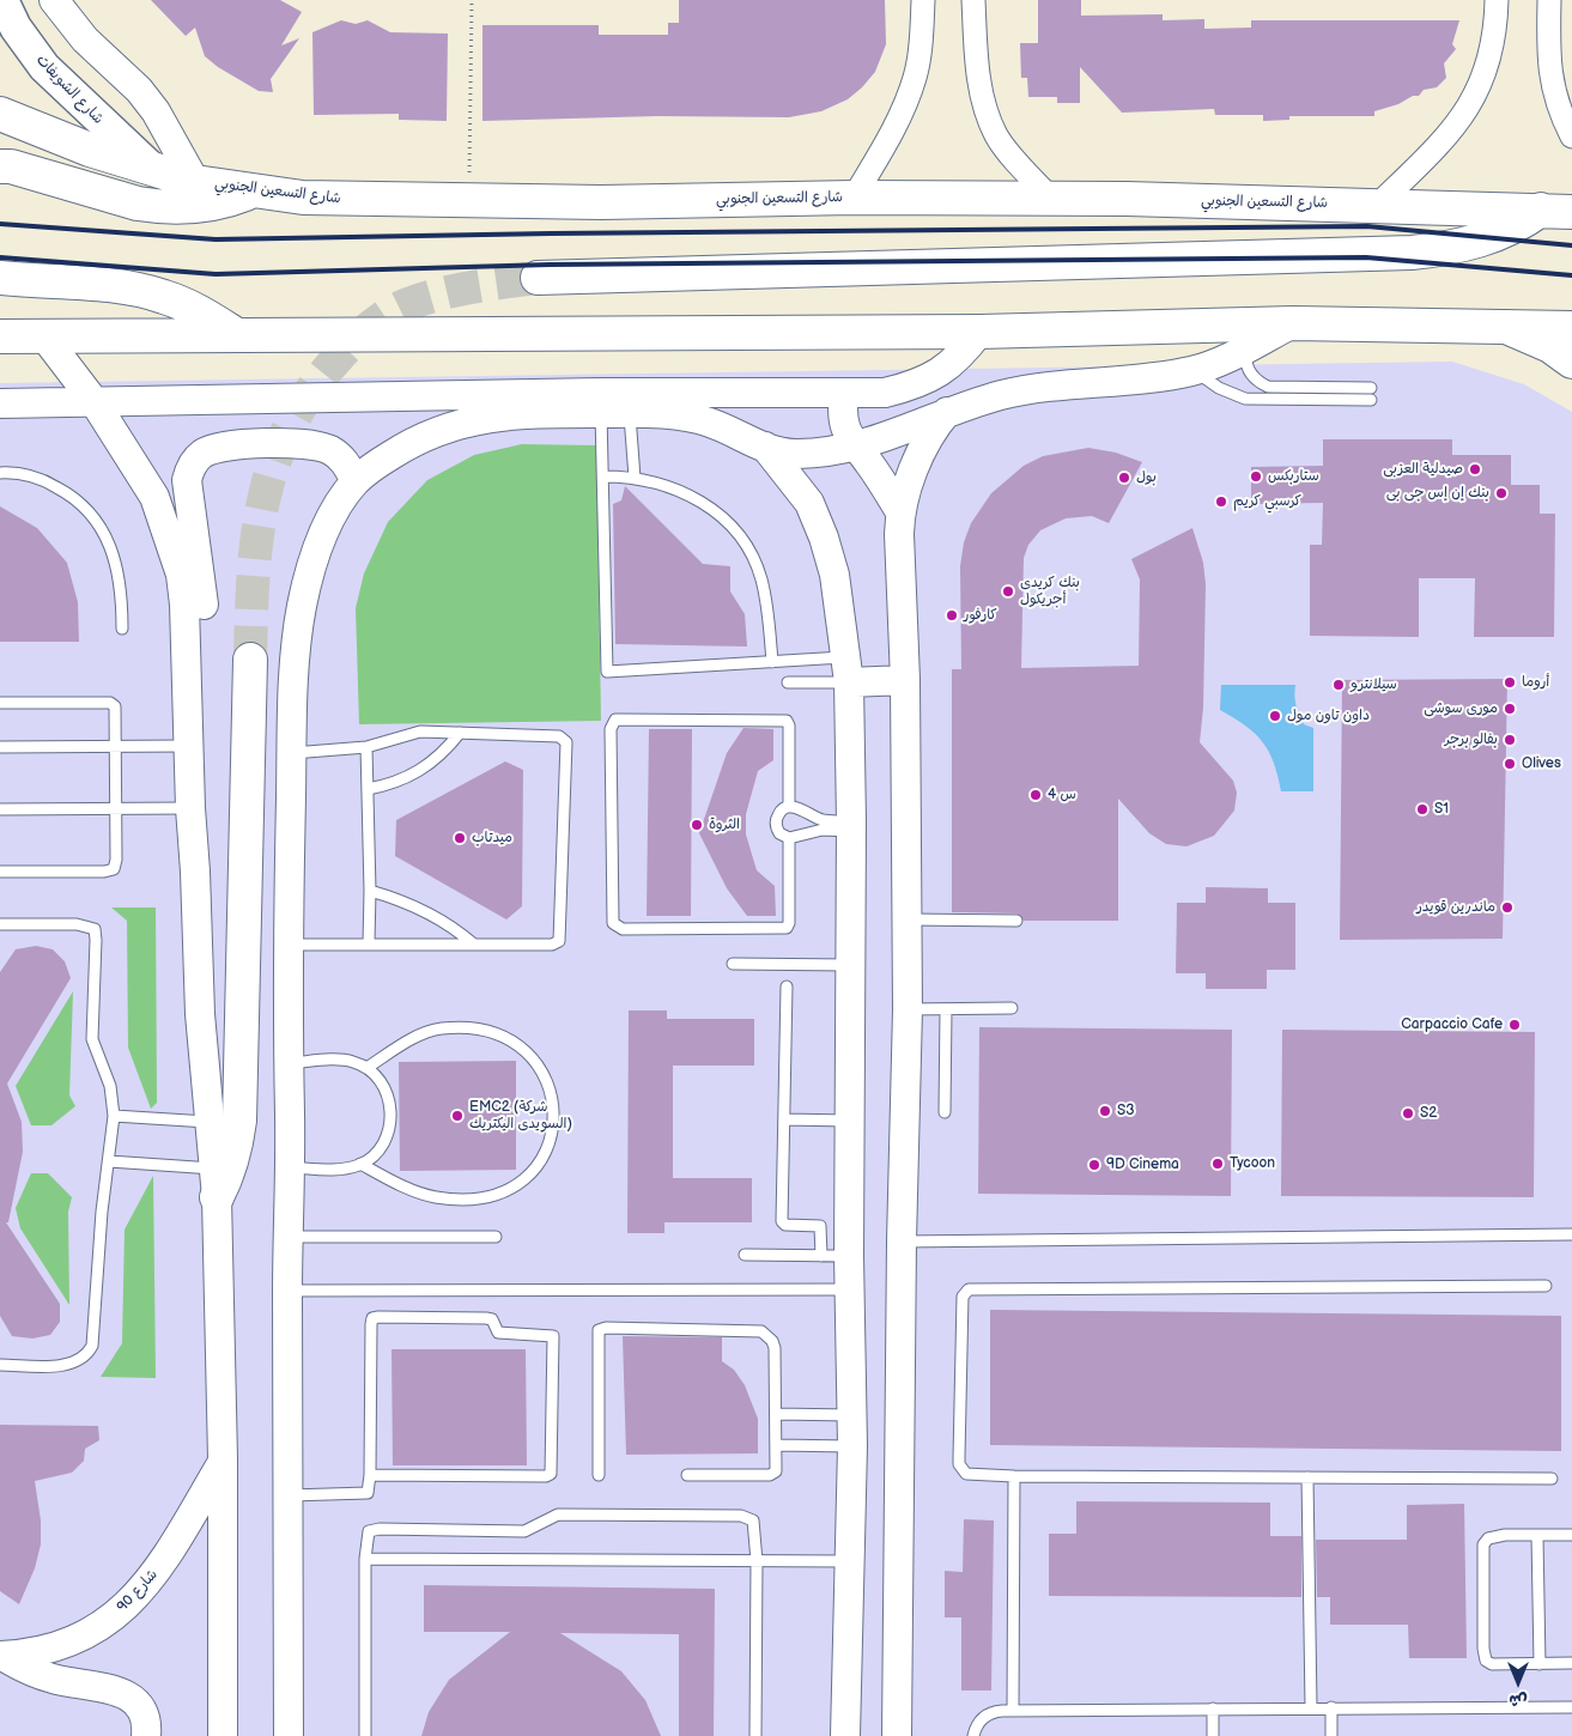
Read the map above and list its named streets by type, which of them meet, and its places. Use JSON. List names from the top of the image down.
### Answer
{
  "streets": {
    "main road": ["شارع الشويفات", "شارع التسعين الجنوبي"],
    "street": ["شارع 90"]
  },
  "crossings": [
    ["شارع الشويفات", "شارع التسعين الجنوبي"]
  ],
  "places": [
    "صيدلية العزبى",
    "ستاربكس",
    "بول",
    "بنك إن إس جى بى",
    "كرسبي كريم",
    "بنك كريدى أجريكول",
    "كارفور",
    "أروما",
    "سيلانترو",
    "مورى سوشى",
    "داون تاون مول",
    "بفالو برجر",
    "Olives",
    "س 4",
    "S1",
    "الثروة",
    "ميدتاب",
    "ماندرين قويدر",
    "Carpaccio Cafe",
    "S3",
    "S2",
    "EMC2 (شركة السويدى اليكتريك)",
    "Tycoon",
    "9D Cinema"
  ],
  "north": "bottom"
}
